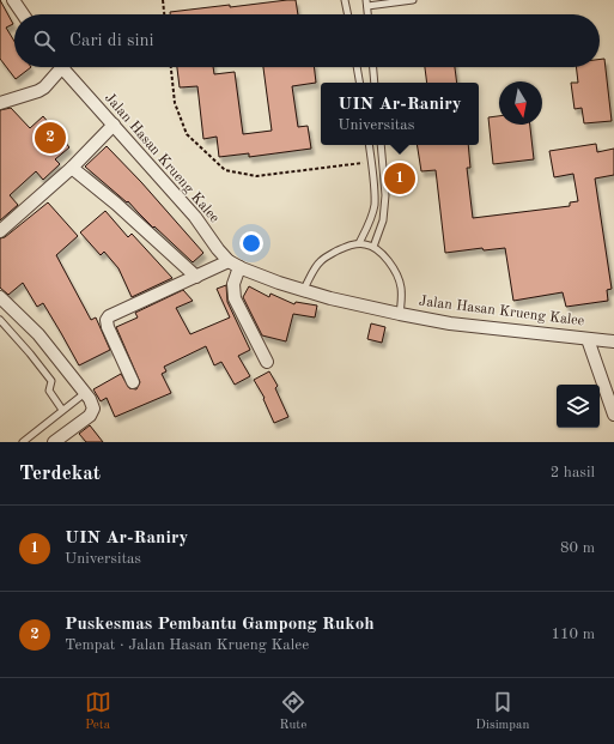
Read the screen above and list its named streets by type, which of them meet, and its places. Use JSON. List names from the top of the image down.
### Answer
{
  "streets": {
    "street": ["Jalan Hasan Krueng Kalee"]
  },
  "north": "bottom",
  "page": {
    "search": "Cari di sini",
    "popup": ["UIN Ar-Raniry", "Universitas"],
    "pins": ["2", "1"],
    "heading": ["Terdekat", "2 hasil"],
    "list": [
      {
        "mark": "1",
        "name": "UIN Ar-Raniry",
        "note": "Universitas",
        "value": "80 m"
      },
      {
        "mark": "2",
        "name": "Puskesmas Pembantu Gampong Rukoh",
        "note": "Tempat · Jalan Hasan Krueng Kalee",
        "value": "110 m"
      }
    ],
    "nav": ["Peta", "Rute", "Disimpan"]
  }
}
